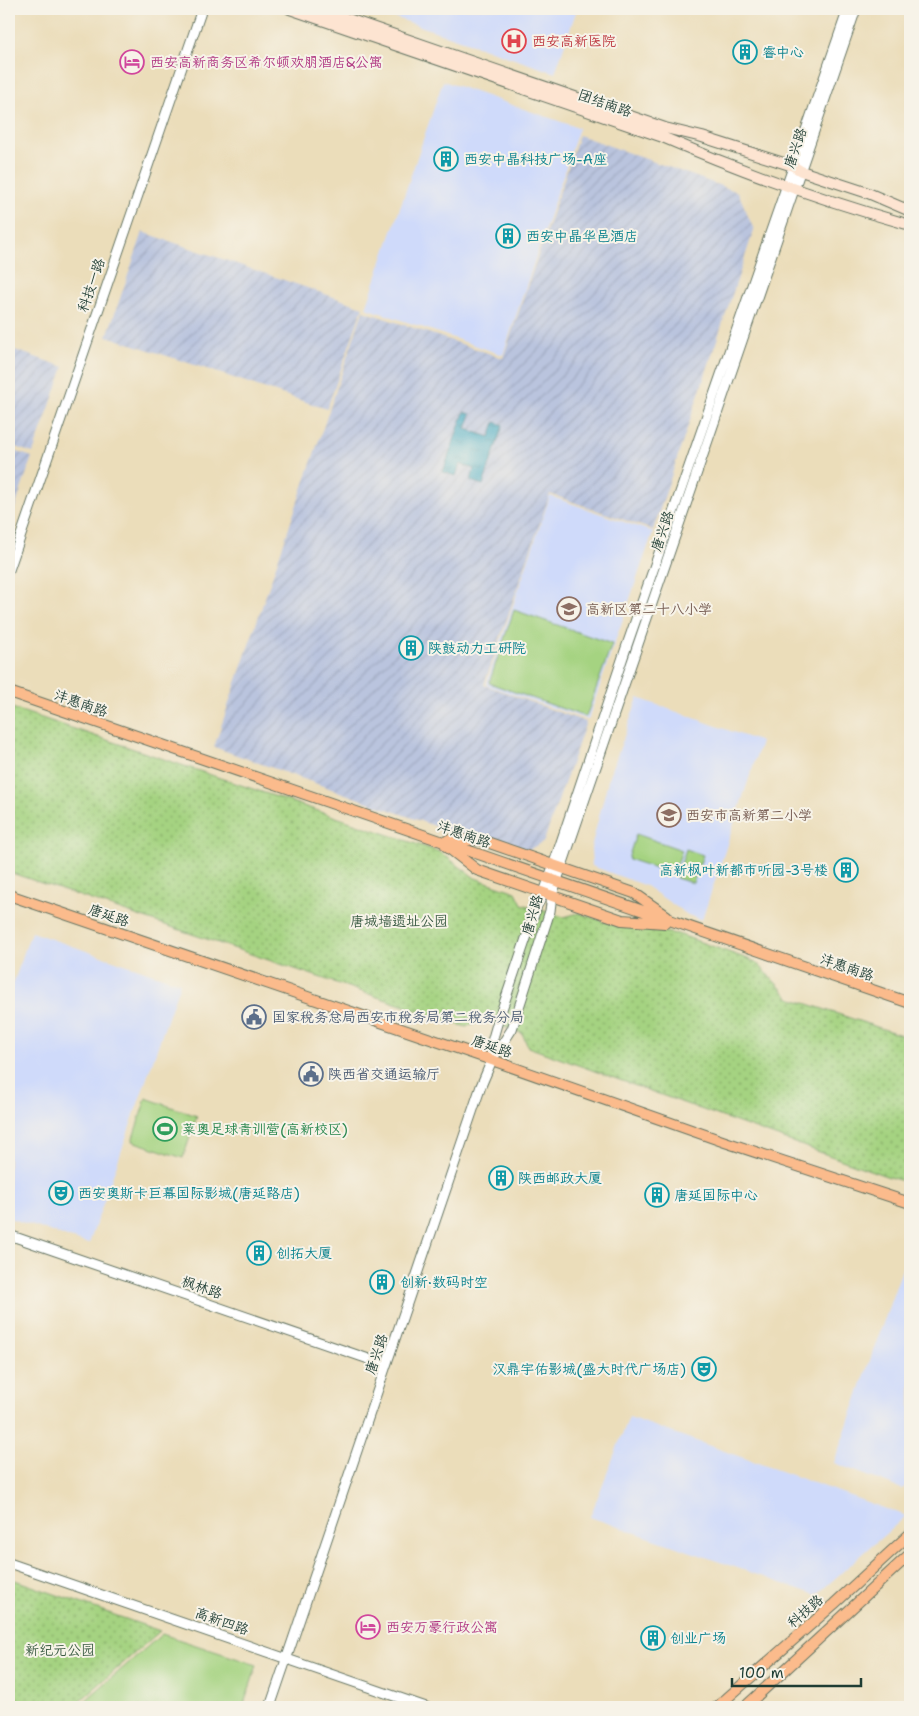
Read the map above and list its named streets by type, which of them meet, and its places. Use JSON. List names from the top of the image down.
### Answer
{
  "streets": {
    "main road": [
      "团结南路",
      "沣惠南路",
      "唐延路",
      "科技路"
    ],
    "street": [
      "唐兴路",
      "科技一路",
      "枫林路",
      "高新四路"
    ]
  },
  "crossings": [
    ["团结南路", "唐兴路"],
    ["唐兴路", "沣惠南路"],
    ["唐兴路", "唐延路"],
    ["唐兴路", "枫林路"],
    ["唐兴路", "高新四路"]
  ],
  "parks": ["唐城墙遗址公园", "新纪元公园"],
  "places": {
    "hospital": ["西安高新医院"],
    "building": [
      "睿中心",
      "西安中晶科技广场-A座",
      "西安中晶华邑酒店",
      "陕鼓动力工研院",
      "高新枫叶新都市听园-3号楼",
      "陕西邮政大厦",
      "唐延国际中心",
      "创拓大厦",
      "创新·数码时空",
      "创业广场"
    ],
    "hotel": ["西安高新商务区希尔顿欢朋酒店&公寓", "西安万豪行政公寓"],
    "school or university": ["高新区第二十八小学", "西安市高新第二小学"],
    "public building": ["国家税务总局西安市税务局第二税务分局", "陕西省交通运输厅"],
    "sports": ["莱奥足球青训营(高新校区)"],
    "theatre": ["西安奥斯卡巨幕国际影城(唐延路店)", "汉鼎宇佑影城(盛大时代广场店)"]
  },
  "scale_bar": "100 m"
}
